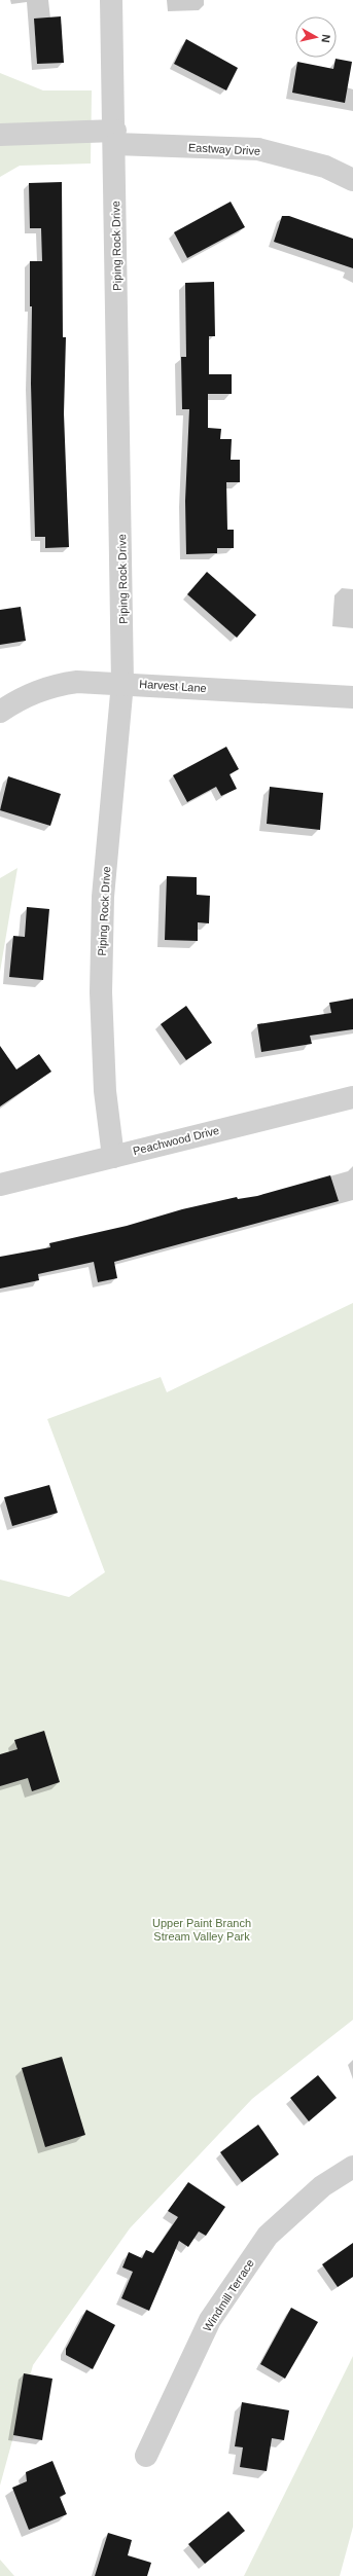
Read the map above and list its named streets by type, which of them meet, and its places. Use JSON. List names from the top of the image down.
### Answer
{
  "streets": {
    "street": [
      "Eastway Drive",
      "Piping Rock Drive",
      "Harvest Lane",
      "Peachwood Drive",
      "Windmill Terrace"
    ]
  },
  "crossings": [
    ["Eastway Drive", "Piping Rock Drive"],
    ["Piping Rock Drive", "Harvest Lane"],
    ["Piping Rock Drive", "Peachwood Drive"]
  ],
  "parks": ["Upper Paint Branch Stream Valley Park"],
  "north": "right"
}
